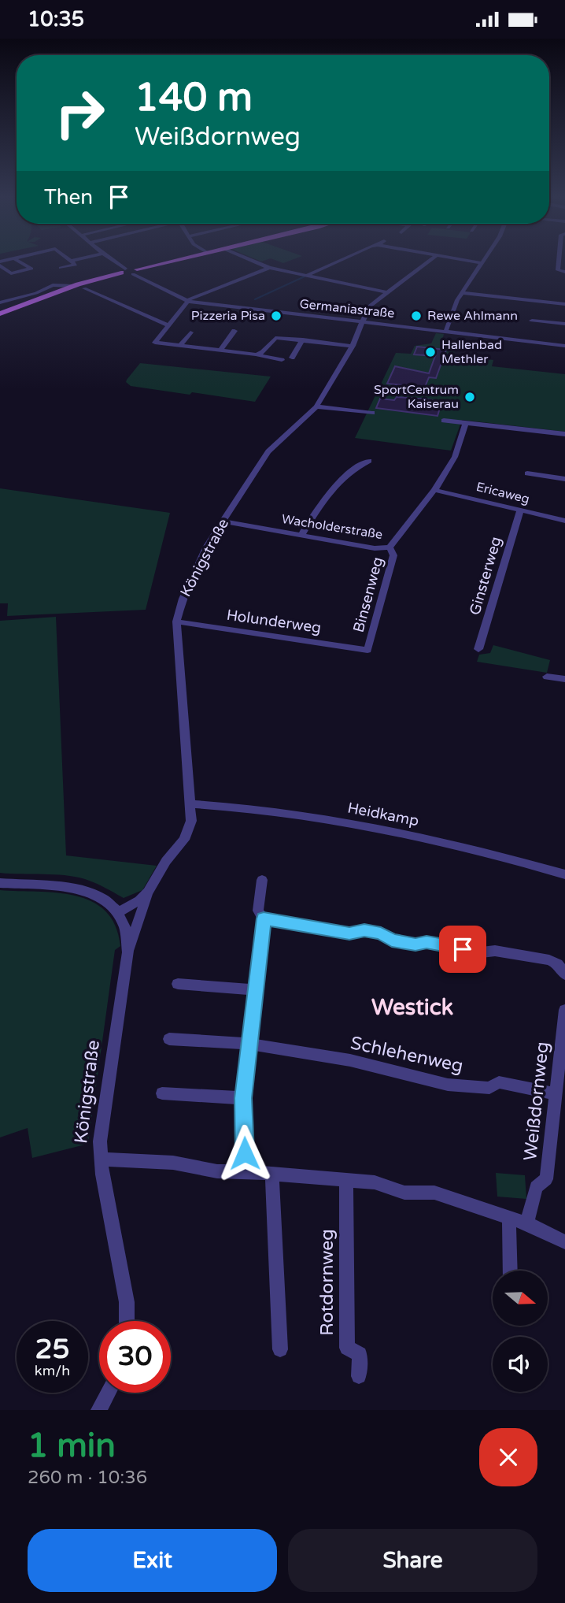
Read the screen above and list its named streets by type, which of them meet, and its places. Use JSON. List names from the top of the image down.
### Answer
{
  "streets": {
    "street": [
      "Germaniastraße",
      "Ericaweg",
      "Wacholderstraße",
      "Königstraße",
      "Ginsterweg",
      "Binsenweg",
      "Holunderweg",
      "Heidkamp",
      "Schlehenweg",
      "Weißdornweg",
      "Rotdornweg"
    ]
  },
  "crossings": [
    ["Germaniastraße", "Königstraße"],
    ["Ericaweg", "Wacholderstraße"],
    ["Ericaweg", "Ginsterweg"],
    ["Wacholderstraße", "Königstraße"],
    ["Wacholderstraße", "Binsenweg"],
    ["Königstraße", "Holunderweg"],
    ["Königstraße", "Heidkamp"],
    ["Binsenweg", "Holunderweg"],
    ["Schlehenweg", "Weißdornweg"]
  ],
  "districts": ["Westick"],
  "places": [
    "Pizzeria Pisa",
    "Rewe Ahlmann",
    "Hallenbad Methler",
    "SportCentrum Kaiserau"
  ],
  "north": "right",
  "page": {
    "status": "10:35",
    "turn": ["140 m", "Weißdornweg"],
    "then": "Then",
    "speed": "25 km/h",
    "limit": "30",
    "heading": ["1 min", "260 m · 10:36"],
    "buttons": ["Exit", "Share"]
  }
}
